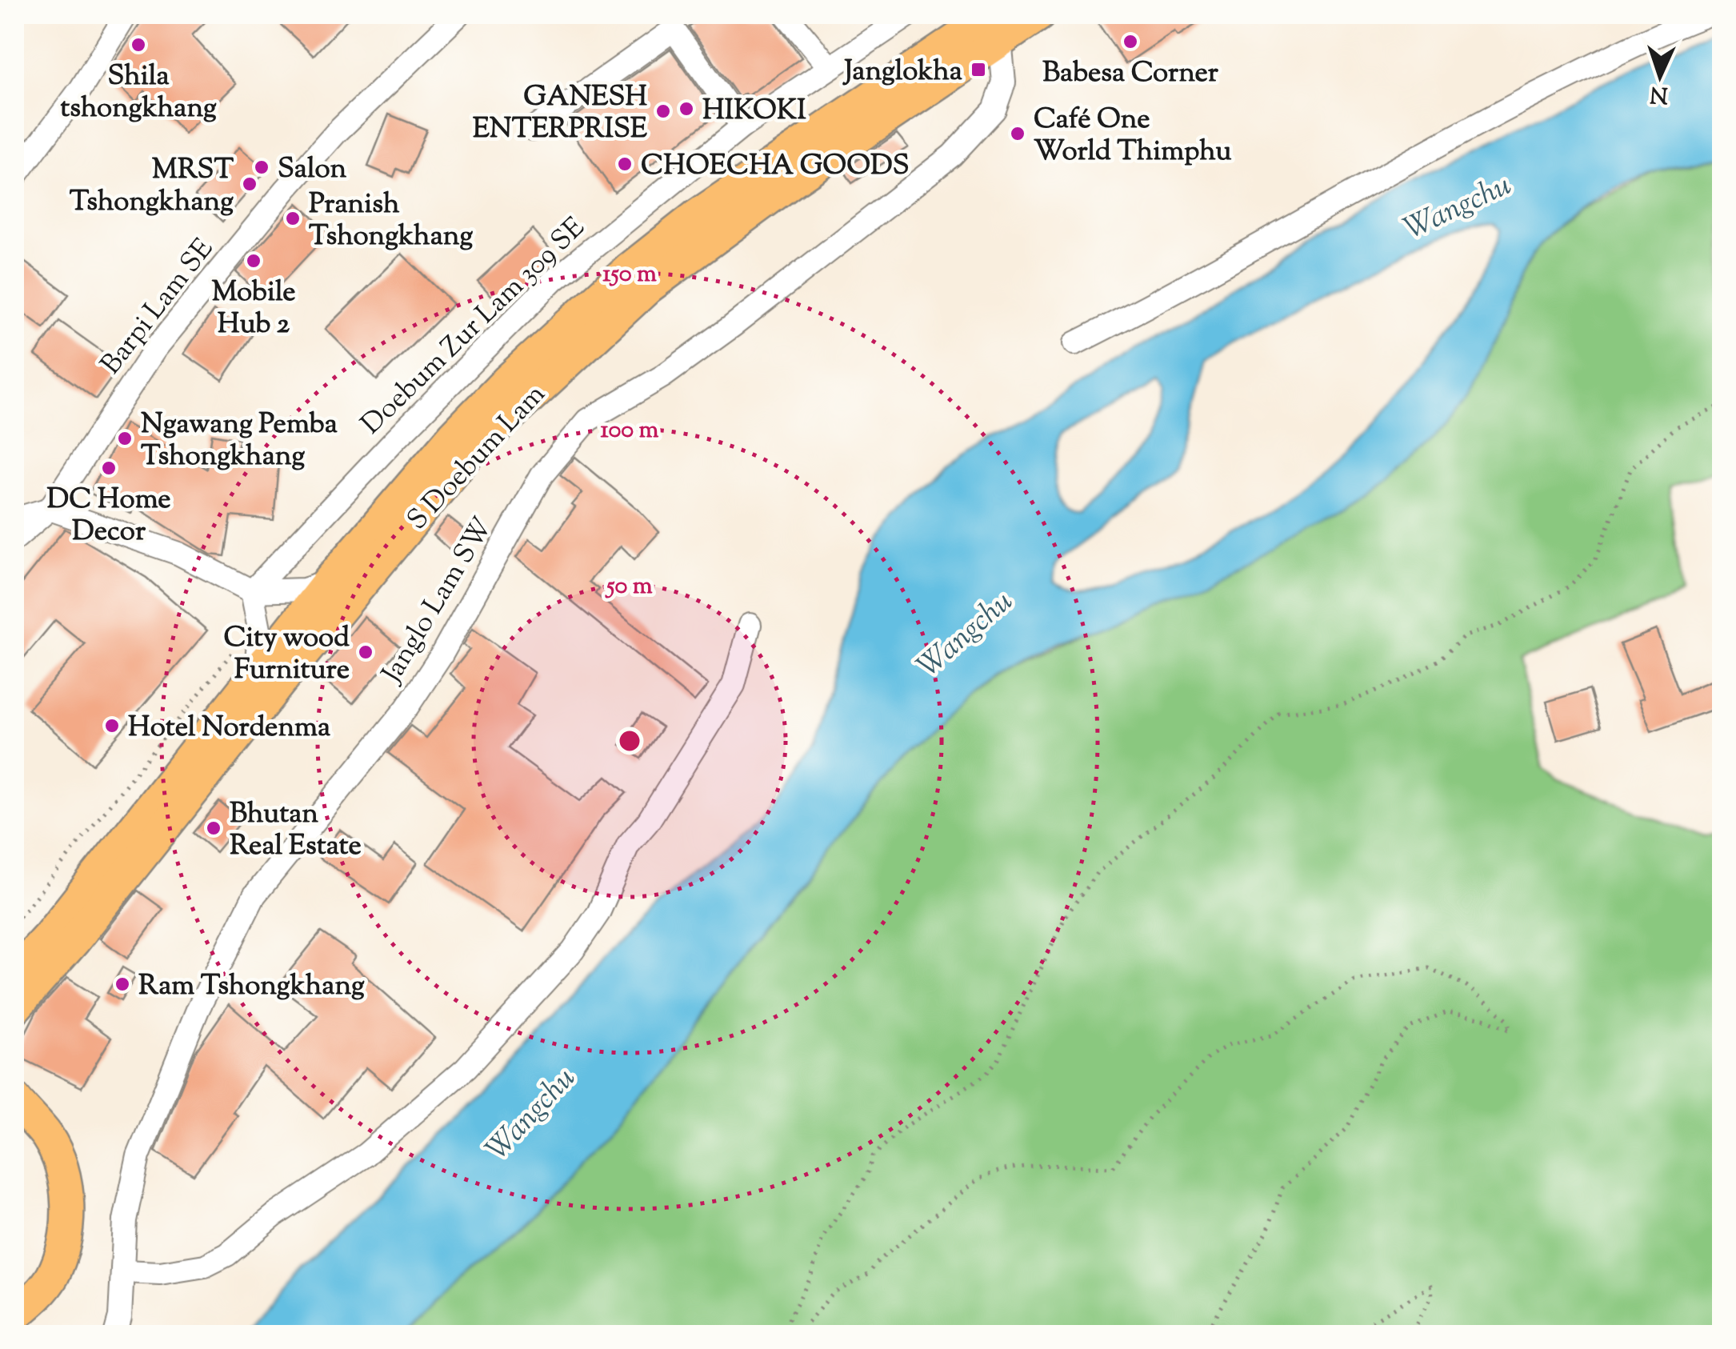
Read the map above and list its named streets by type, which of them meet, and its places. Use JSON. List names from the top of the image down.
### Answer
{
  "streets": {
    "highway": ["S Doebum Lam"],
    "street": ["Barpi Lam SE", "Doebum Zur Lam 309 SE", "Janglo Lam SW"]
  },
  "crossings": [
    ["S Doebum Lam", "Janglo Lam SW"]
  ],
  "water": ["Wangchu"],
  "places": {
    "other": [
      "Babesa Corner",
      "Shila tshongkhang",
      "HIKOKI",
      "GANESH ENTERPRISE",
      "Café One World Thimphu",
      "CHOECHA GOODS",
      "Salon",
      "MRST Tshongkhang",
      "Pranish Tshongkhang",
      "Mobile Hub 2",
      "Ngawang Pemba Tshongkhang",
      "DC Home Decor",
      "City wood Furniture",
      "Hotel Nordenma",
      "Bhutan Real Estate",
      "Ram Tshongkhang"
    ],
    "transit": ["Janglokha"]
  },
  "north": "bottom",
  "rings": ["150 m", "100 m", "50 m"]
}
